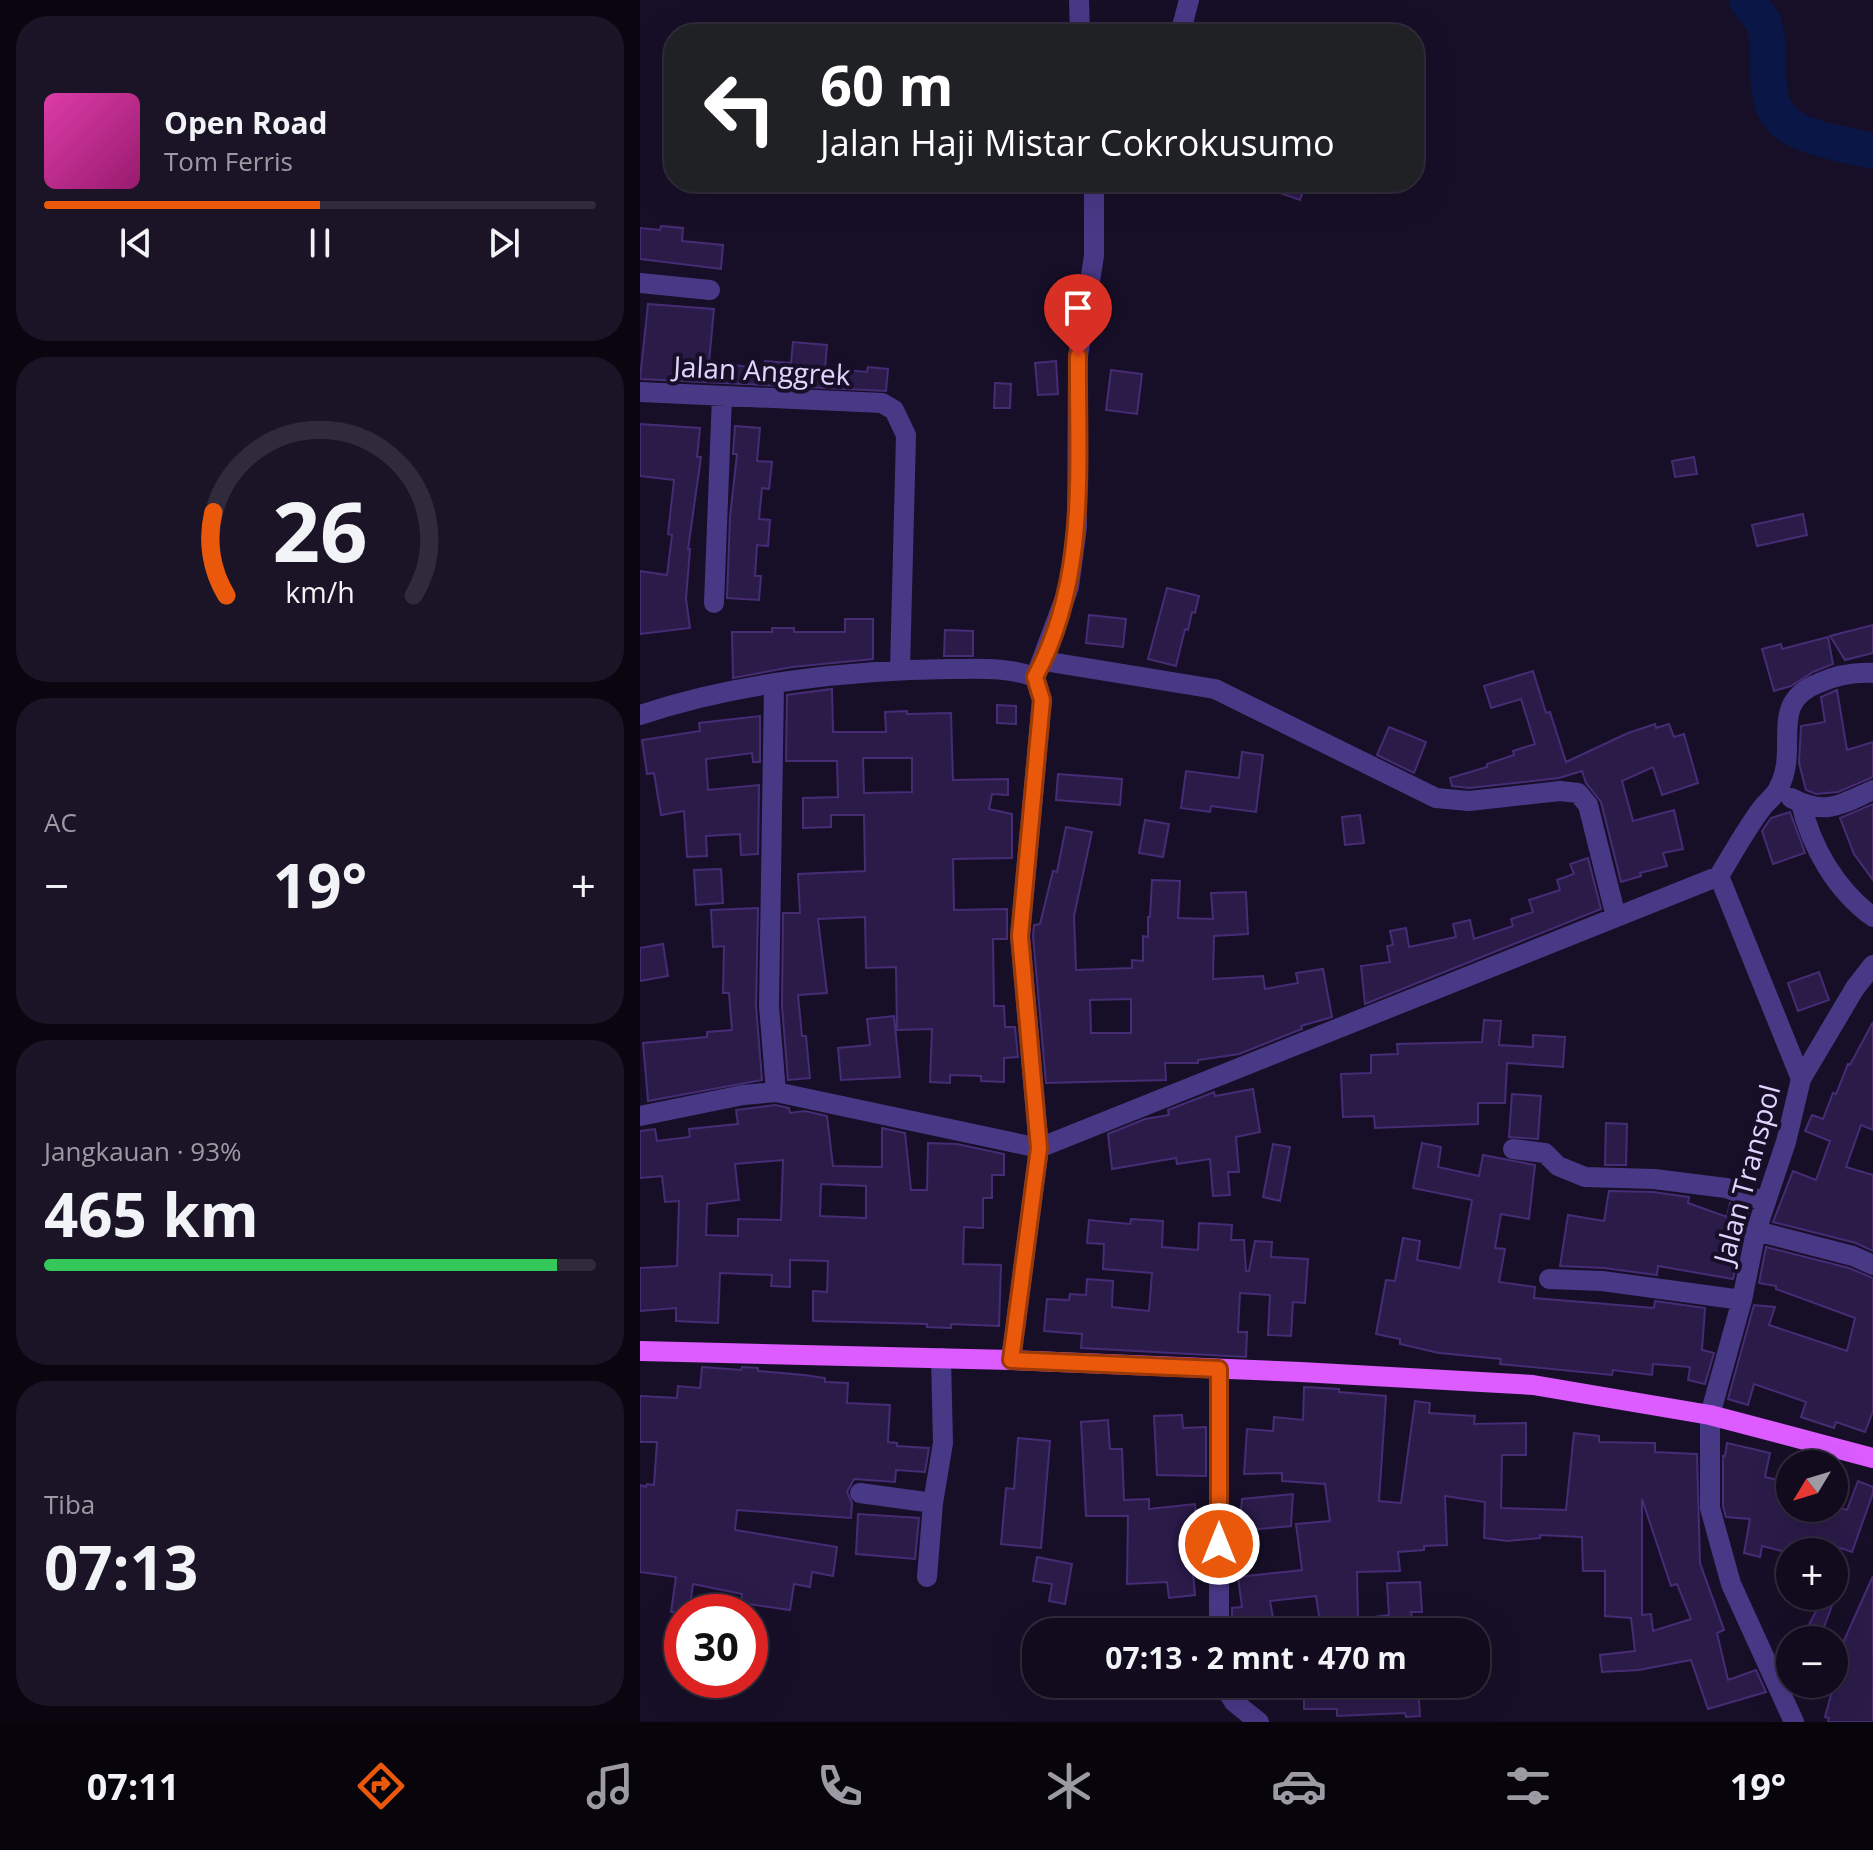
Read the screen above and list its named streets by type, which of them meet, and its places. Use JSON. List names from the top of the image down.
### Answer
{
  "streets": {
    "street": ["Jalan Anggrek", "Jalan Transpol"]
  },
  "north": "bottom left",
  "page": {
    "turn": ["60 m", "Jalan Haji Mistar Cokrokusumo"],
    "song": ["Open Road", "Tom Ferris"],
    "tile": [
      "AC",
      ["Jangkauan · 93%", "465 km"],
      ["Tiba", "07:13"]
    ],
    "heat": ["−", "19°", "+"],
    "map_buttons": ["+", "−"],
    "limit": "30",
    "trip": "07:13 · 2 mnt · 470 m",
    "tabs": ["07:11", "19°"],
    "gauge": ["26", "km/h"]
  }
}
